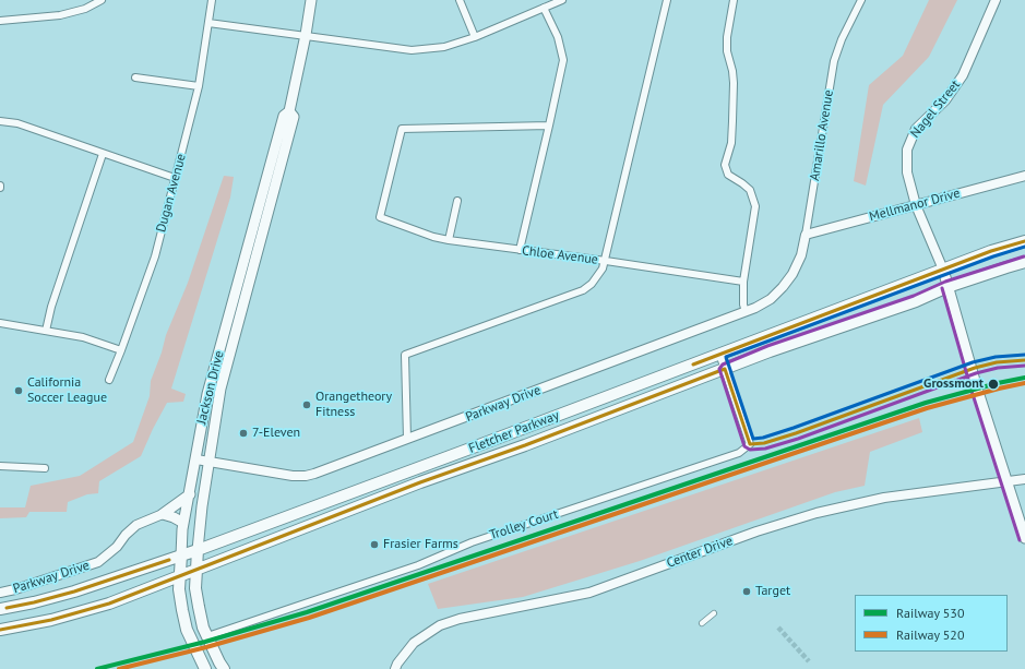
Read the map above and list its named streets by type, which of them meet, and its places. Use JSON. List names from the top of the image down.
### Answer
{
  "streets": {
    "main road": ["Jackson Drive", "Fletcher Parkway"],
    "street": [
      "Nagel Street",
      "Amarillo Avenue",
      "Dugan Avenue",
      "Mellmanor Drive",
      "Chloe Avenue",
      "Parkway Drive",
      "Trolley Court",
      "Center Drive"
    ]
  },
  "crossings": [
    ["Nagel Street", "Mellmanor Drive"],
    ["Nagel Street", "Fletcher Parkway"],
    ["Amarillo Avenue", "Mellmanor Drive"],
    ["Amarillo Avenue", "Parkway Drive"],
    ["Jackson Drive", "Parkway Drive"],
    ["Jackson Drive", "Fletcher Parkway"],
    ["Jackson Drive", "Trolley Court"],
    ["Fletcher Parkway", "Trolley Court"]
  ],
  "places": [
    "Grossmont",
    "California Soccer League",
    "Orangetheory Fitness",
    "7-Eleven",
    "Frasier Farms",
    "Target"
  ],
  "lines": ["rail line 530", "rail line 520"],
  "legend": ["Railway 530", "Railway 520"]
}
